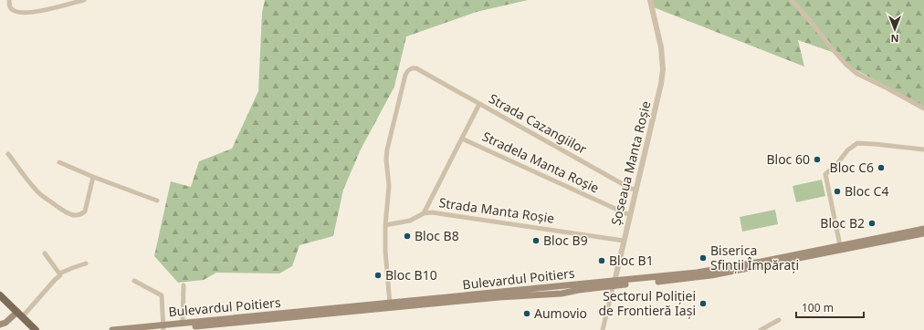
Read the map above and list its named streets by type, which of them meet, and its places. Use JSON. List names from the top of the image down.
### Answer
{
  "streets": {
    "main road": ["Bulevardul Poitiers"],
    "street": [
      "Strada Cazangiilor",
      "Stradela Manta Roșie",
      "Șoseaua Manta Roșie",
      "Strada Manta Roșie"
    ]
  },
  "crossings": [
    ["Strada Cazangiilor", "Stradela Manta Roșie"],
    ["Strada Cazangiilor", "Șoseaua Manta Roșie"],
    ["Strada Cazangiilor", "Strada Manta Roșie"],
    ["Stradela Manta Roșie", "Șoseaua Manta Roșie"],
    ["Șoseaua Manta Roșie", "Strada Manta Roșie"],
    ["Șoseaua Manta Roșie", "Bulevardul Poitiers"]
  ],
  "places": [
    "Bloc 60",
    "Bloc C6",
    "Bloc C4",
    "Bloc B2",
    "Bloc B8",
    "Bloc B9",
    "Biserica Sfinții Împărați",
    "Bloc B1",
    "Bloc B10",
    "Sectorul Poliției de Frontieră Iași",
    "Aumovio"
  ],
  "scale_bar": "100 m",
  "north": "bottom"
}
